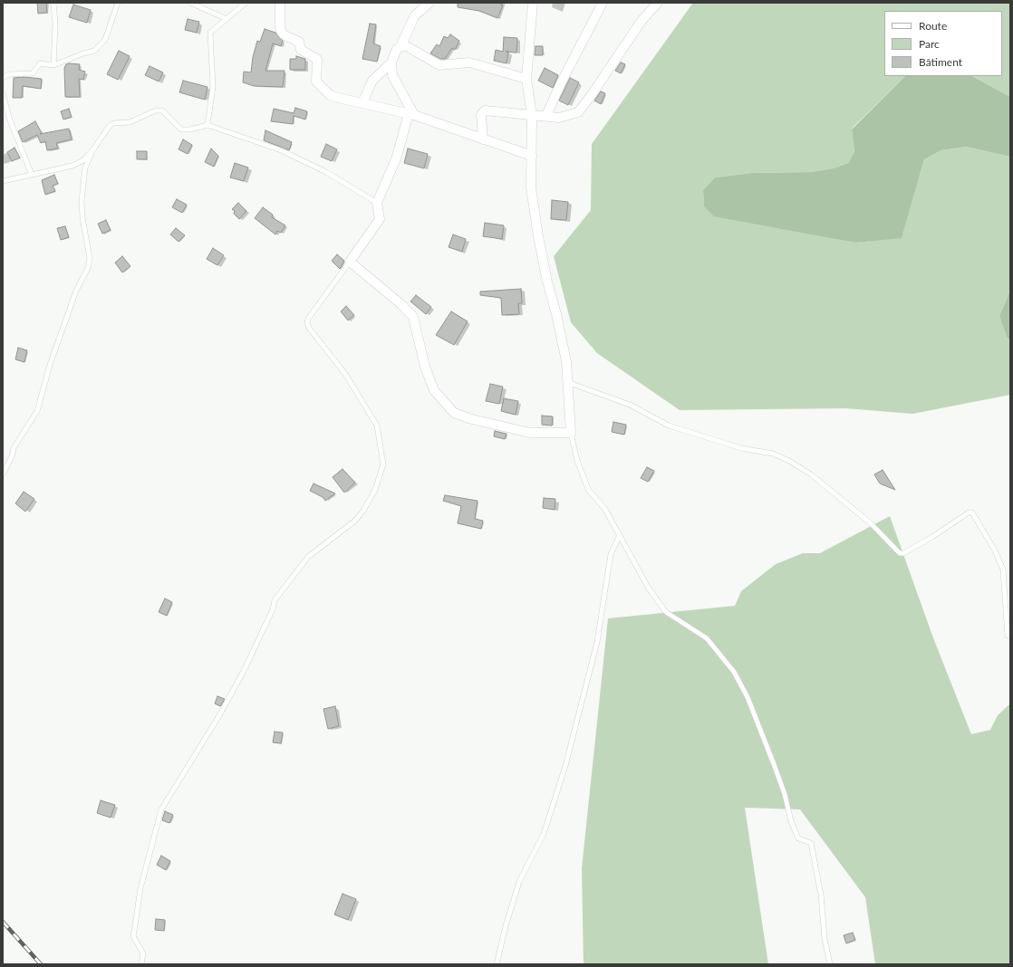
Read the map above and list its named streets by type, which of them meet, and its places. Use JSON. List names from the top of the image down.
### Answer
{
  "legend": ["Route", "Parc", "Bâtiment"]
}
